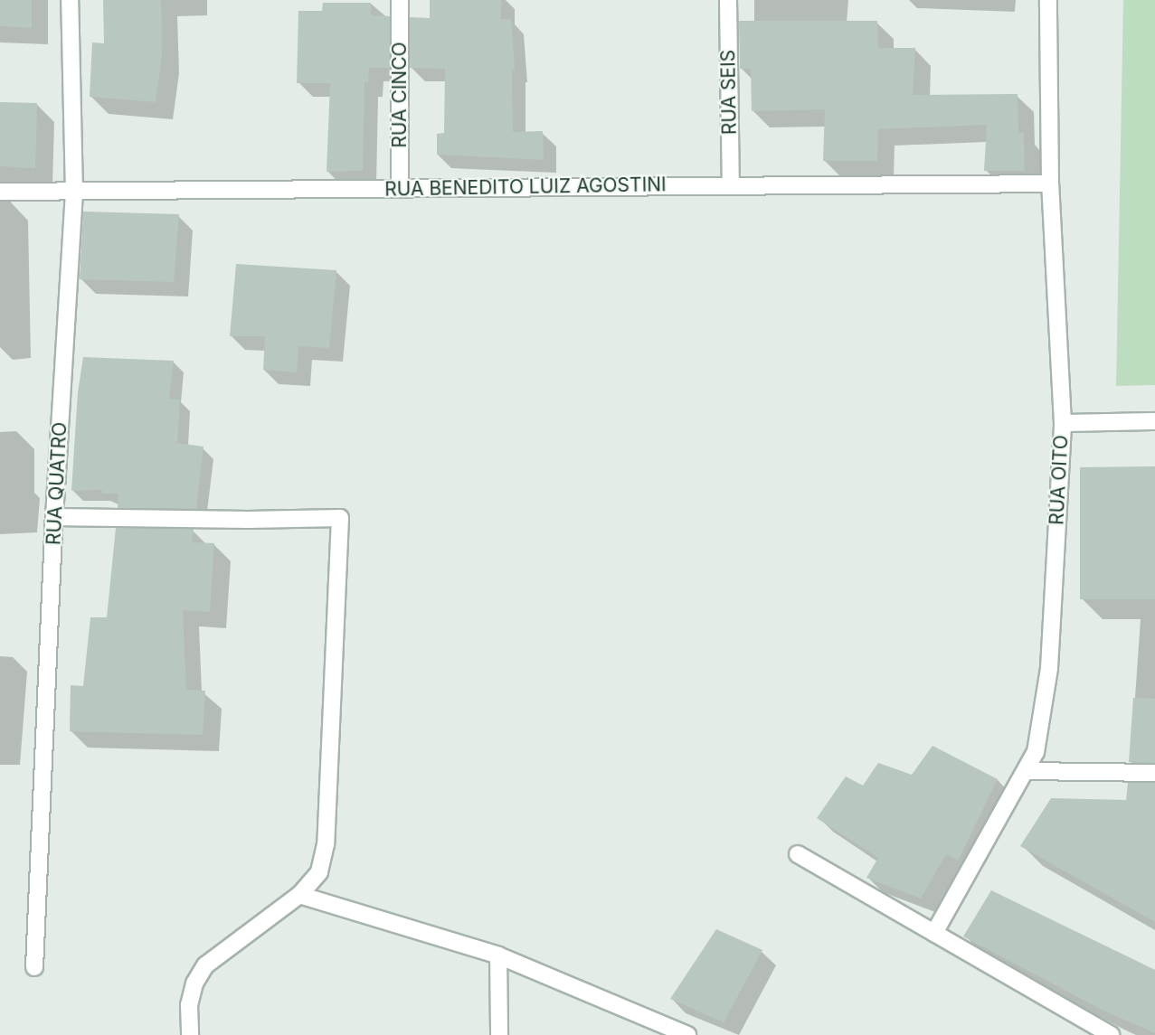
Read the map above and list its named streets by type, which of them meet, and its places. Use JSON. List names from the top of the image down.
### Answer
{
  "streets": {
    "street": [
      "RUA SEIS",
      "RUA CINCO",
      "RUA BENEDITO LUIZ AGOSTINI",
      "RUA OITO",
      "RUA QUATRO"
    ]
  },
  "crossings": [
    ["RUA SEIS", "RUA BENEDITO LUIZ AGOSTINI"],
    ["RUA CINCO", "RUA BENEDITO LUIZ AGOSTINI"],
    ["RUA BENEDITO LUIZ AGOSTINI", "RUA OITO"],
    ["RUA BENEDITO LUIZ AGOSTINI", "RUA QUATRO"]
  ]
}
